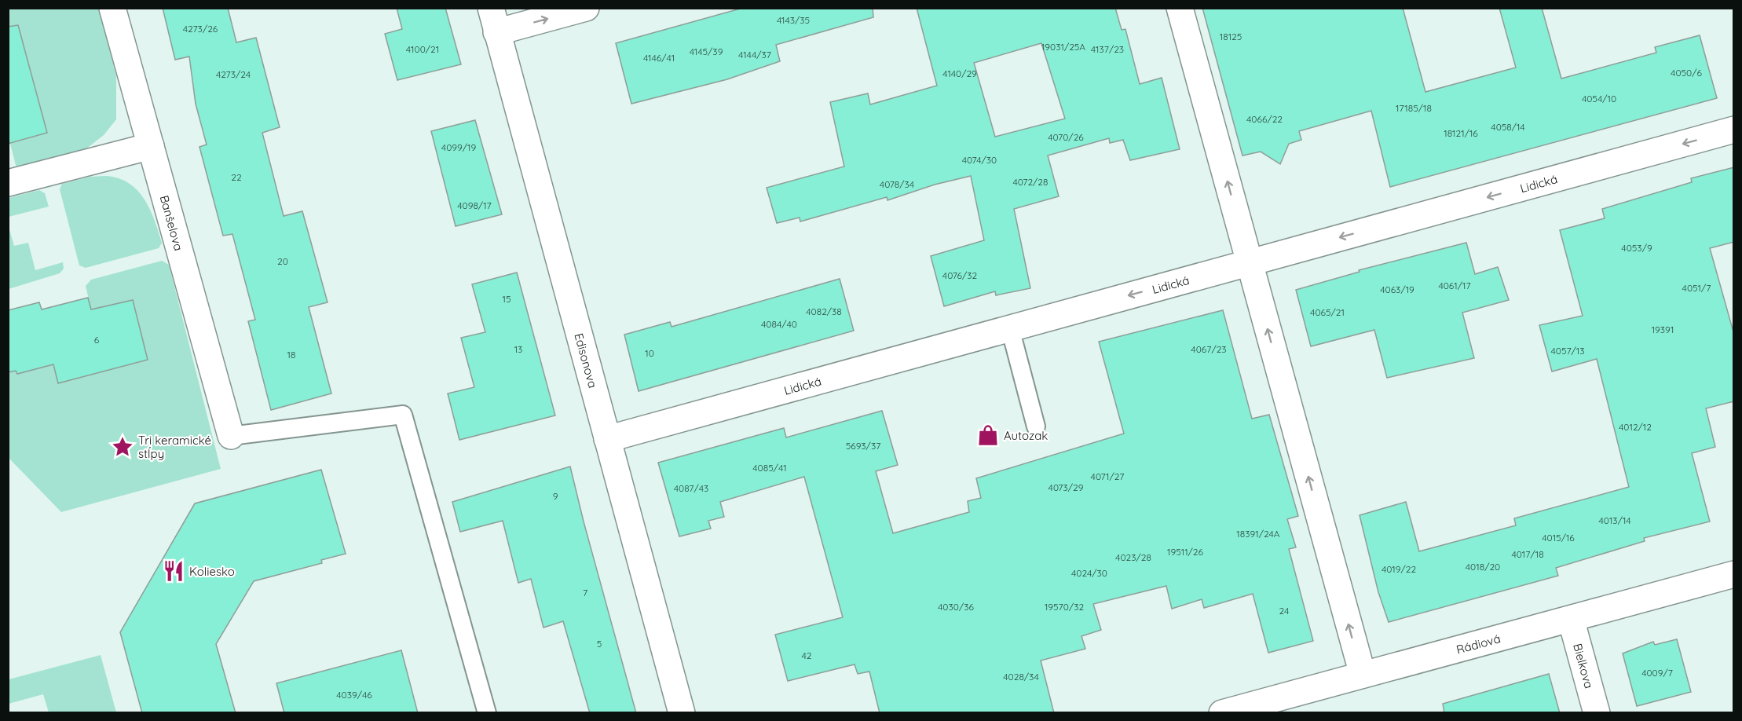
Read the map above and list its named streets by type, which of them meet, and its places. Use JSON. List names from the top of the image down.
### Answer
{
  "streets": {
    "street": [
      "Lidická",
      "Banšelova",
      "Edisonova",
      "Rádiová",
      "Bielkova"
    ]
  },
  "crossings": [
    ["Lidická", "Edisonova"],
    ["Rádiová", "Bielkova"]
  ],
  "one_way": ["Lidická"],
  "places": {
    "shop": ["Autozak"],
    "place": ["Tri keramické stĺpy"],
    "restaurant": ["Koliesko"]
  },
  "house_numbers": [
    "4143/35",
    "4273/26",
    "18125",
    "19031/25A",
    "4100/21",
    "4137/23",
    "4145/39",
    "4144/37",
    "4146/41",
    "4050/6",
    "4140/29",
    "4273/24",
    "4054/10",
    "17185/18",
    "4066/22",
    "4058/14",
    "18121/16",
    "4070/26",
    "4099/19",
    "4074/30",
    "22",
    "4072/28",
    "4078/34",
    "4098/17",
    "4053/9",
    "20",
    "4076/32",
    "4061/17",
    "4051/7",
    "4063/19",
    "15",
    "4082/38",
    "4065/21",
    "4084/40",
    "19391",
    "6",
    "13",
    "4067/23",
    "4057/13",
    "10",
    "18",
    "4012/12",
    "5693/37",
    "4085/41",
    "4071/27",
    "4073/29",
    "4087/43",
    "9",
    "4013/14",
    "18391/24A",
    "4015/16",
    "19511/26",
    "4017/18",
    "4023/28",
    "4018/20",
    "4019/22",
    "4024/30",
    "7",
    "4030/36",
    "19570/32",
    "24",
    "5",
    "42",
    "4009/7",
    "4028/34",
    "4039/46"
  ]
}
